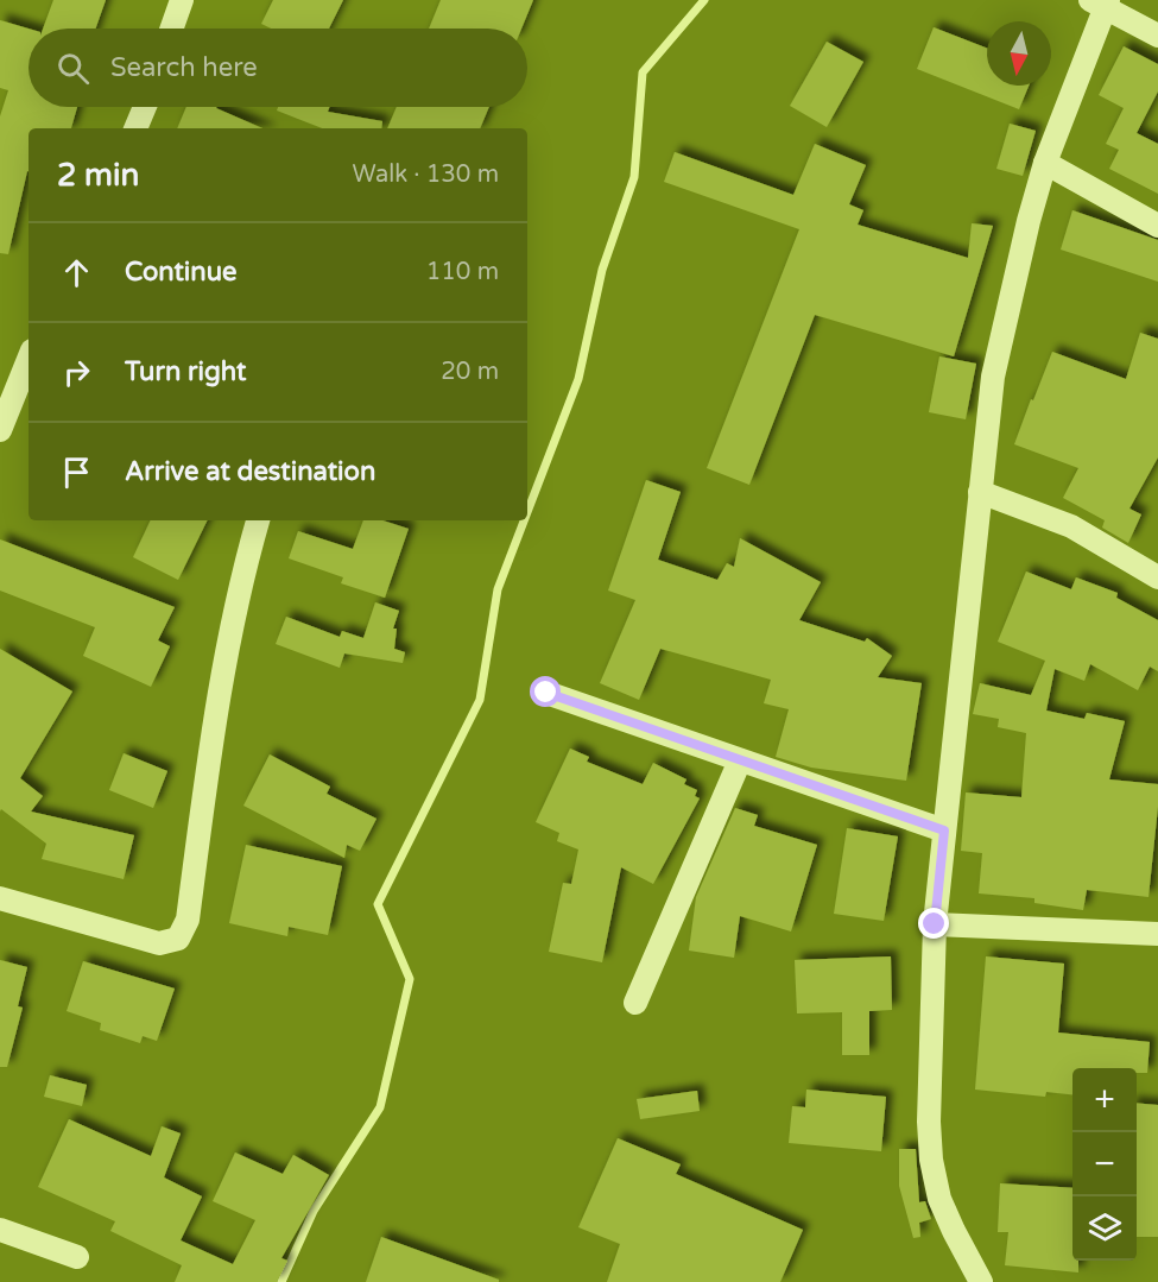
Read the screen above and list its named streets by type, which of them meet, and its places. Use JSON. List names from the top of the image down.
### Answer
{
  "north": "bottom",
  "page": {
    "search": "Search here",
    "heading": ["2 min", "Walk · 130 m"],
    "list": [
      ["Continue", "110 m"],
      ["Turn right", "20 m"],
      "Arrive at destination"
    ],
    "map_buttons": ["+", "−"]
  }
}
